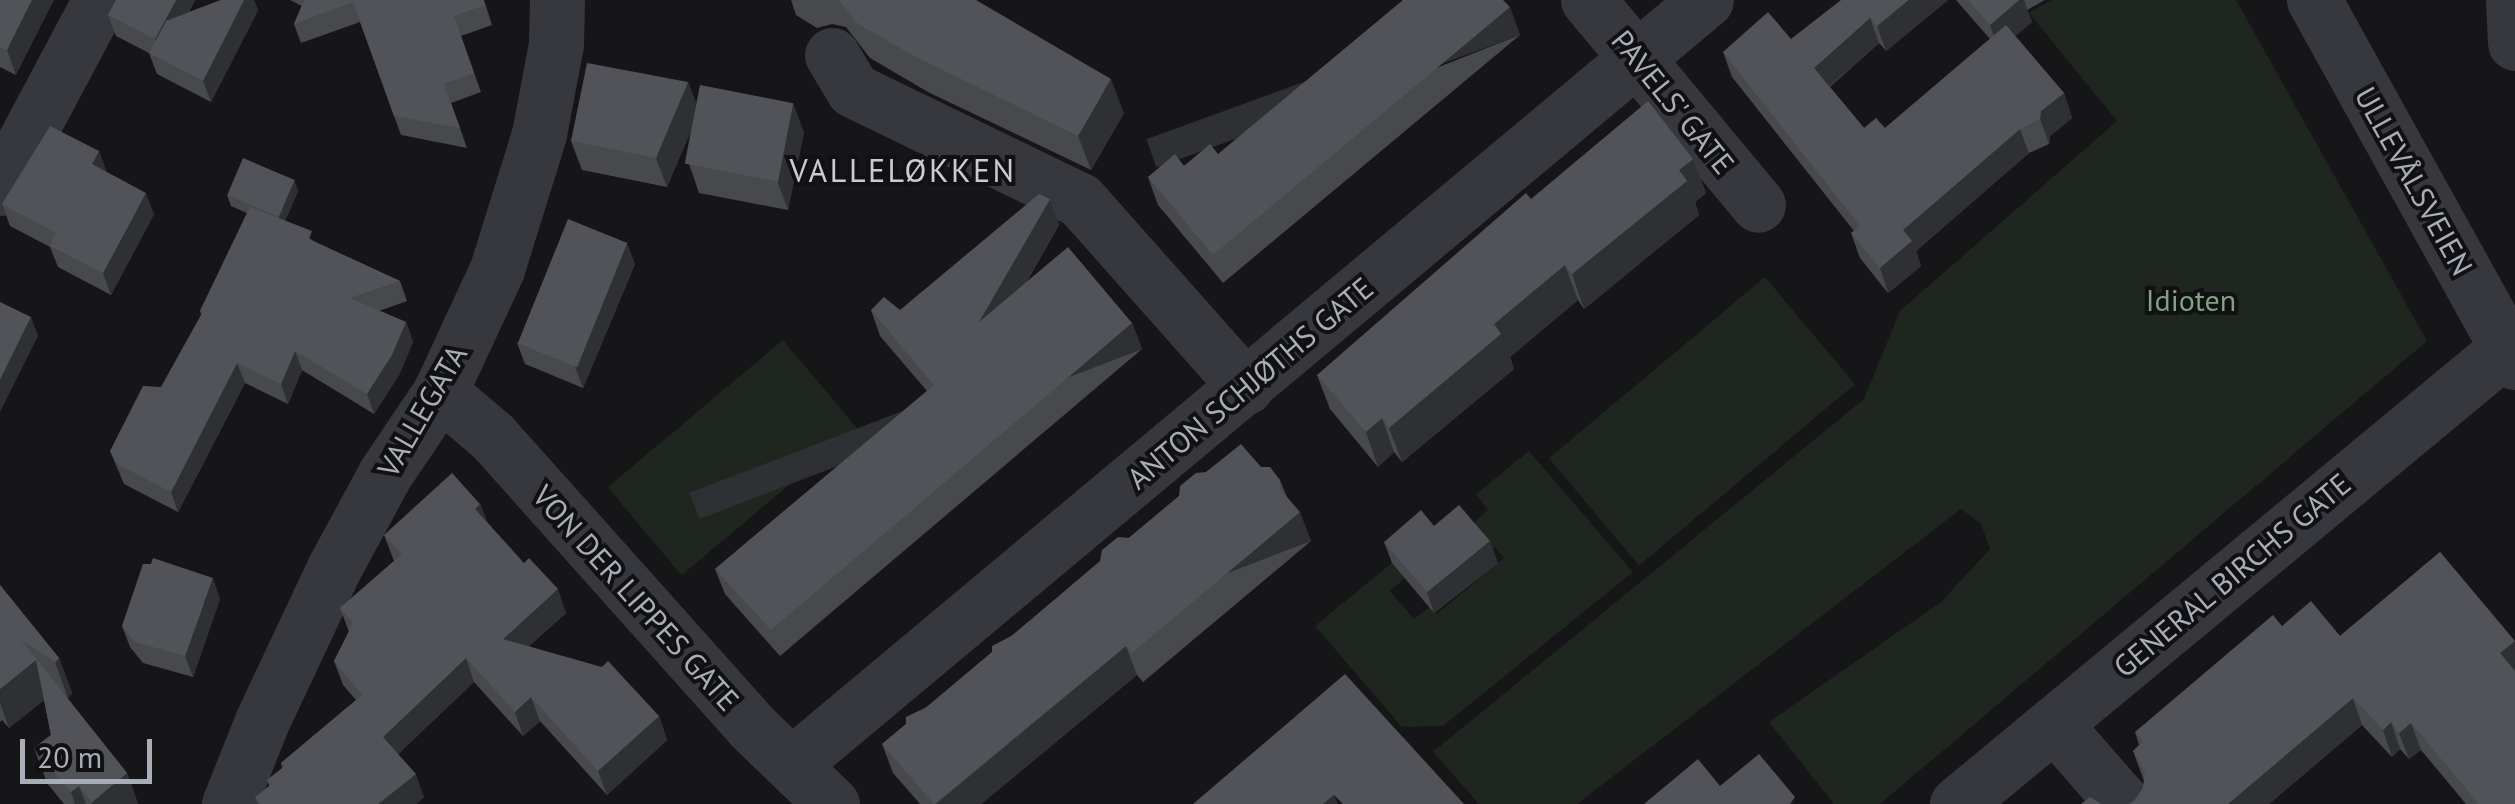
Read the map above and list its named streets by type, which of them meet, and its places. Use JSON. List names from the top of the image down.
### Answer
{
  "streets": {
    "street": [
      "PAVELS' GATE",
      "ULLEVÅLSVEIEN",
      "ANTON SCHJØTHS GATE",
      "VALLEGATA",
      "GENERAL BIRCHS GATE",
      "VON DER LIPPES GATE"
    ]
  },
  "crossings": [
    ["PAVELS' GATE", "ANTON SCHJØTHS GATE"],
    ["ULLEVÅLSVEIEN", "GENERAL BIRCHS GATE"],
    ["ANTON SCHJØTHS GATE", "VON DER LIPPES GATE"],
    ["VALLEGATA", "VON DER LIPPES GATE"]
  ],
  "districts": ["VALLELØKKEN"],
  "parks": ["Idioten"],
  "scale_bar": "20 m"
}
